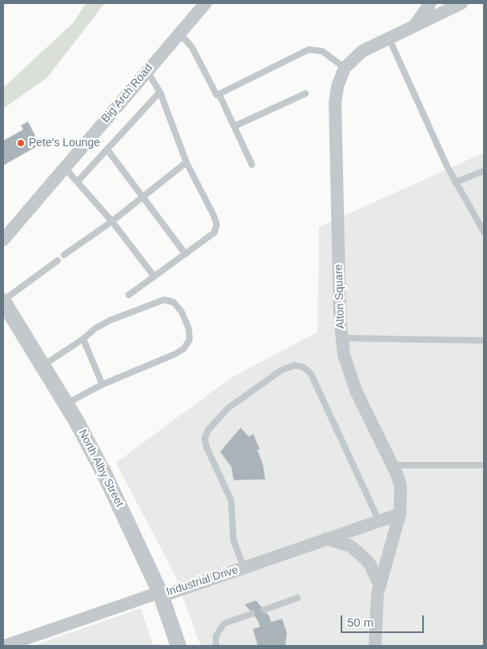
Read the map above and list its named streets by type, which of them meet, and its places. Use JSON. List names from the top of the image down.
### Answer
{
  "streets": {
    "street": [
      "Big Arch Road",
      "Alton Square",
      "North Alby Street",
      "Industrial Drive"
    ]
  },
  "crossings": [
    ["Alton Square", "Industrial Drive"],
    ["North Alby Street", "Industrial Drive"]
  ],
  "places": ["Pete's Lounge"],
  "scale_bar": "50 m"
}
